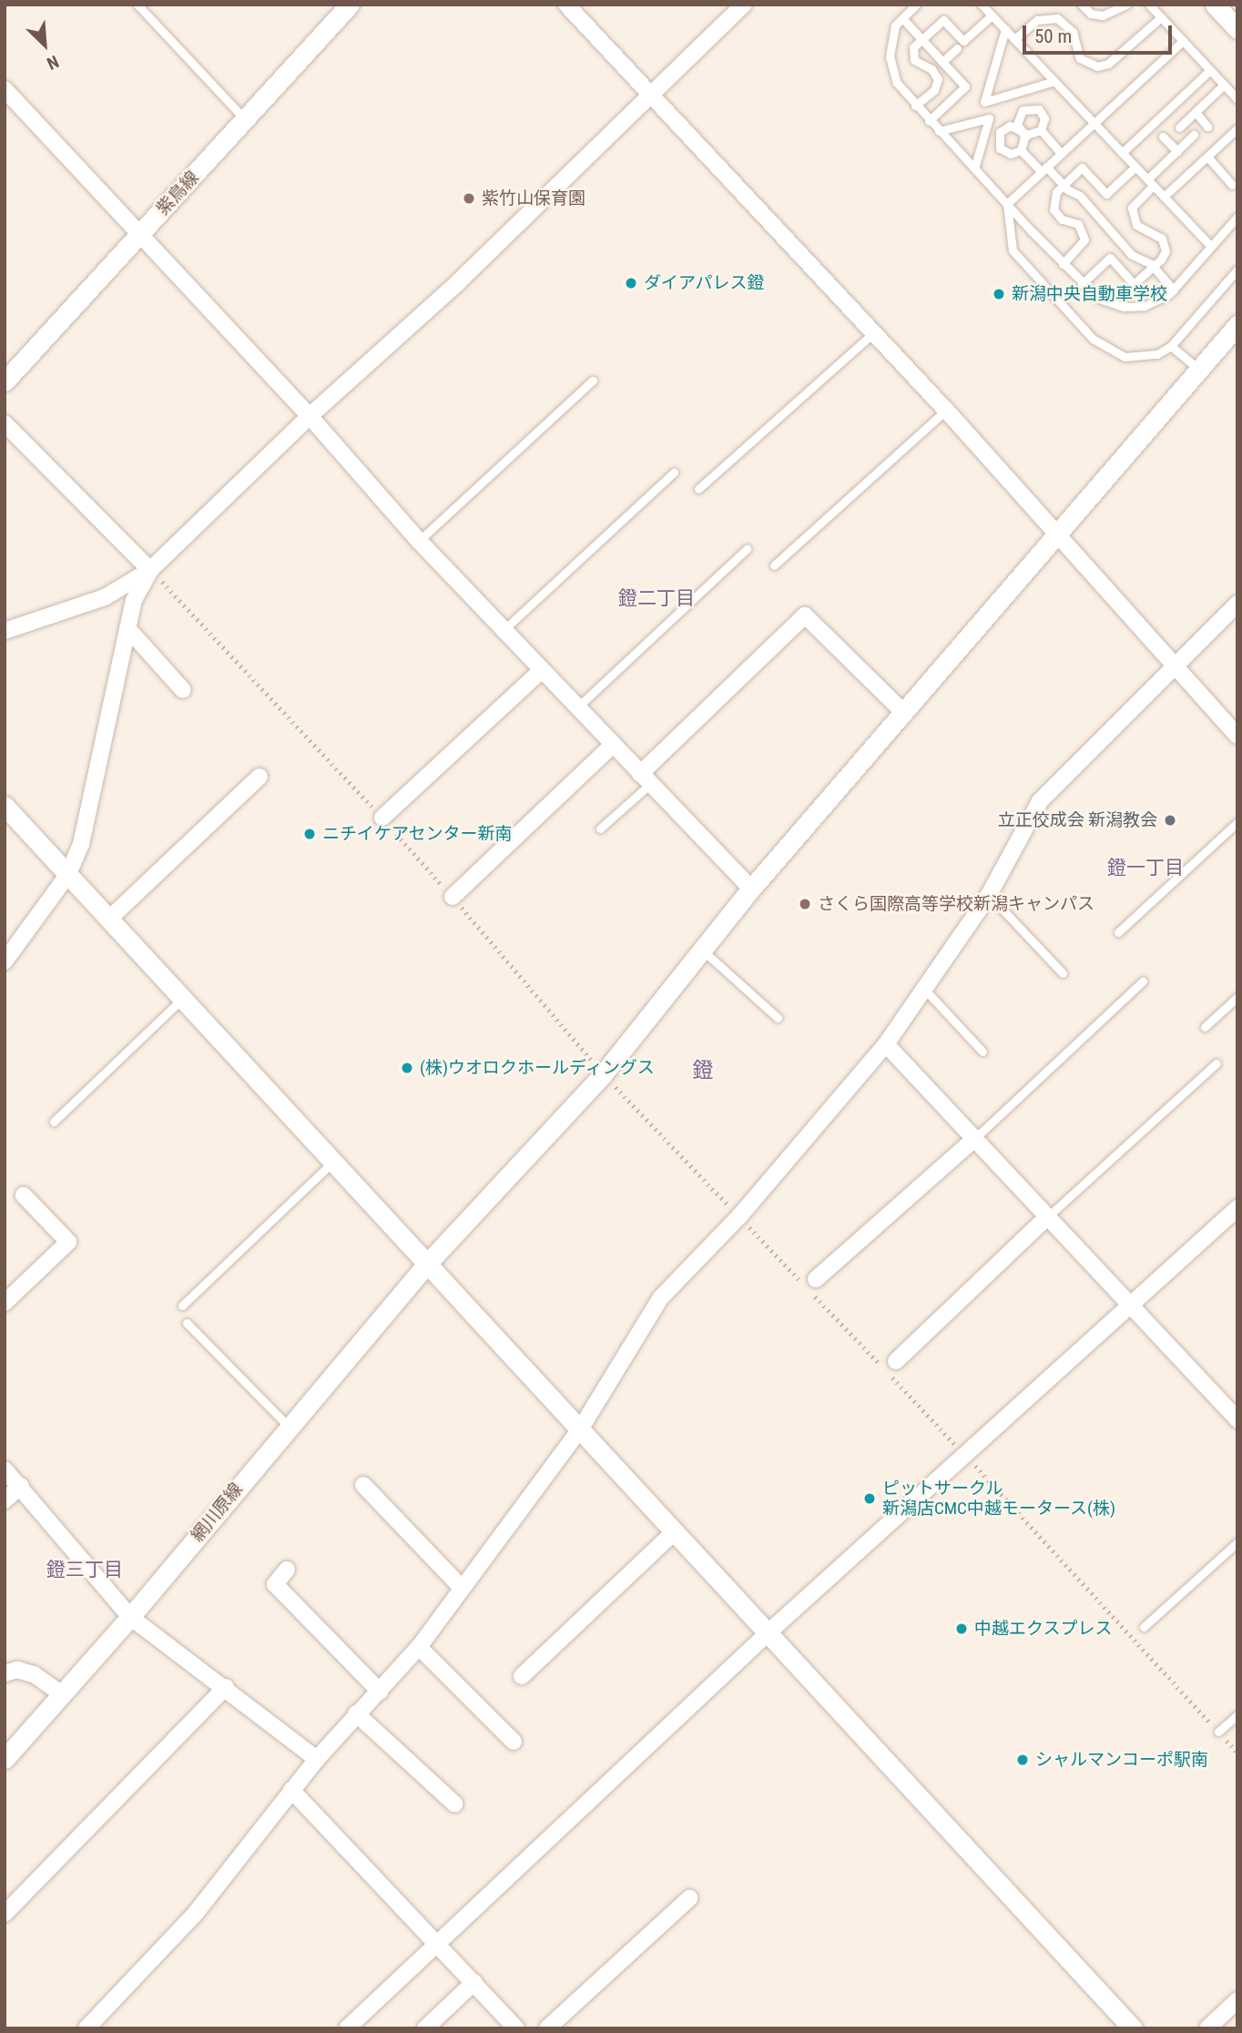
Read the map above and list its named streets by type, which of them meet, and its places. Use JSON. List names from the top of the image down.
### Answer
{
  "streets": {
    "street": ["紫鳥線", "網川原線"]
  },
  "districts": [
    "鐙二丁目",
    "鐙一丁目",
    "鐙",
    "鐙三丁目"
  ],
  "places": [
    "紫竹山保育園",
    "ダイアパレス鐙",
    "新潟中央自動車学校",
    "立正佼成会 新潟教会",
    "ニチイケアセンター新南",
    "さくら国際高等学校新潟キャンパス",
    "(株)ウオロクホールディングス",
    "ピットサークル 新潟店CMC中越モータース(株)",
    "中越エクスプレス",
    "シャルマンコーポ駅南"
  ],
  "scale_bar": "50 m",
  "north": "bottom right"
}
